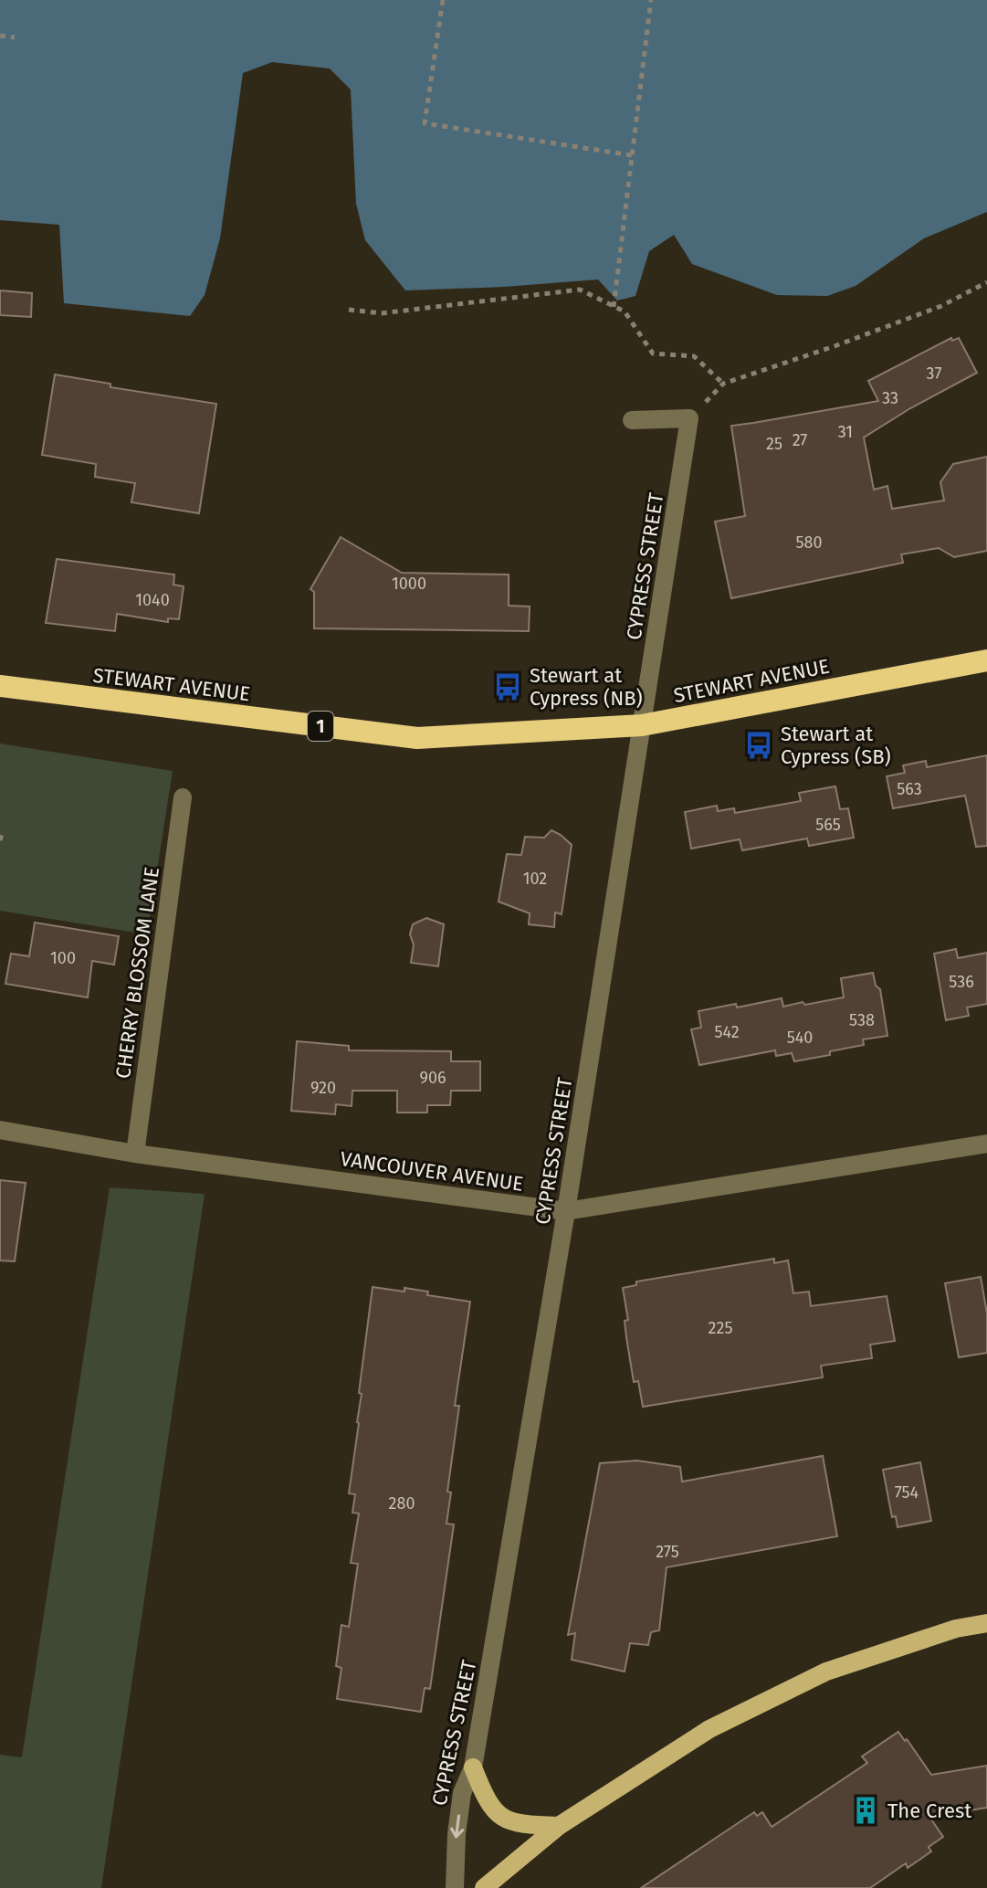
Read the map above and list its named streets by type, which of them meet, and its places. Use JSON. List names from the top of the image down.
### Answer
{
  "streets": {
    "highway": ["STEWART AVENUE", "1"],
    "street": ["CYPRESS STREET", "CHERRY BLOSSOM LANE", "VANCOUVER AVENUE"]
  },
  "crossings": [
    ["CYPRESS STREET", "STEWART AVENUE"],
    ["CYPRESS STREET", "VANCOUVER AVENUE"],
    ["CHERRY BLOSSOM LANE", "VANCOUVER AVENUE"]
  ],
  "places": {
    "bus stop": ["Stewart at Cypress (NB)", "Stewart at Cypress (SB)"],
    "building": ["The Crest"]
  },
  "house_numbers": [
    "37",
    "33",
    "31",
    "27",
    "25",
    "580",
    "1000",
    "1040",
    "563",
    "565",
    "102",
    "100",
    "536",
    "538",
    "542",
    "540",
    "906",
    "920",
    "225",
    "754",
    "280",
    "275"
  ]
}
